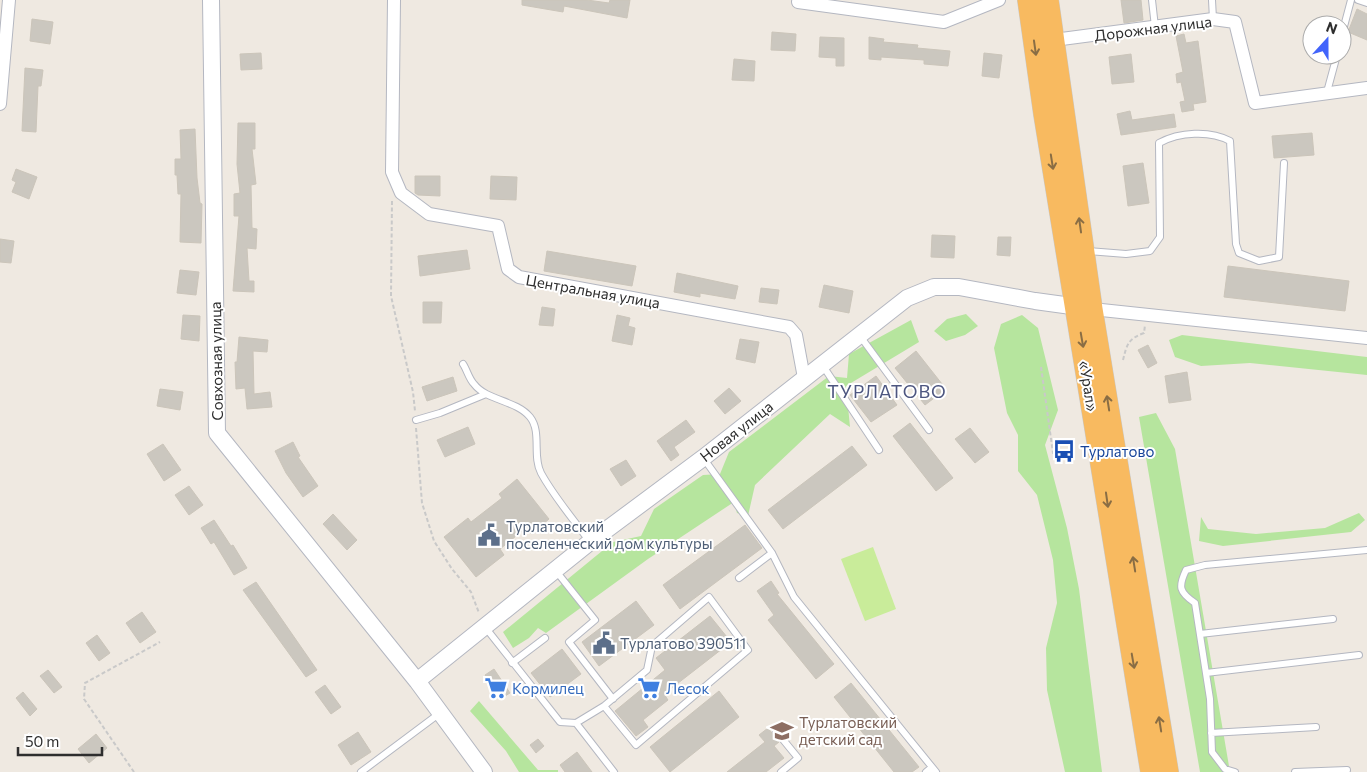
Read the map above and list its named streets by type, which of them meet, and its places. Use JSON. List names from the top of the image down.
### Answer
{
  "streets": {
    "highway": ["«Урал»"],
    "street": [
      "Дорожная улица",
      "Центральная улица",
      "Совхозная улица",
      "Новая улица"
    ]
  },
  "crossings": [
    ["Дорожная улица", "«Урал»"],
    ["Центральная улица", "Новая улица"],
    ["Совхозная улица", "Новая улица"],
    ["«Урал»", "Новая улица"]
  ],
  "districts": ["ТУРЛАТОВО"],
  "places": {
    "bus stop": ["Турлатово"],
    "public building": ["Турлатовский поселенческий дом культуры", "Турлатово 390511"],
    "supermarket": ["Кормилец", "Лесок"],
    "school or university": ["Турлатовский детский сад"]
  },
  "scale_bar": "50 m",
  "north": "top"
}
